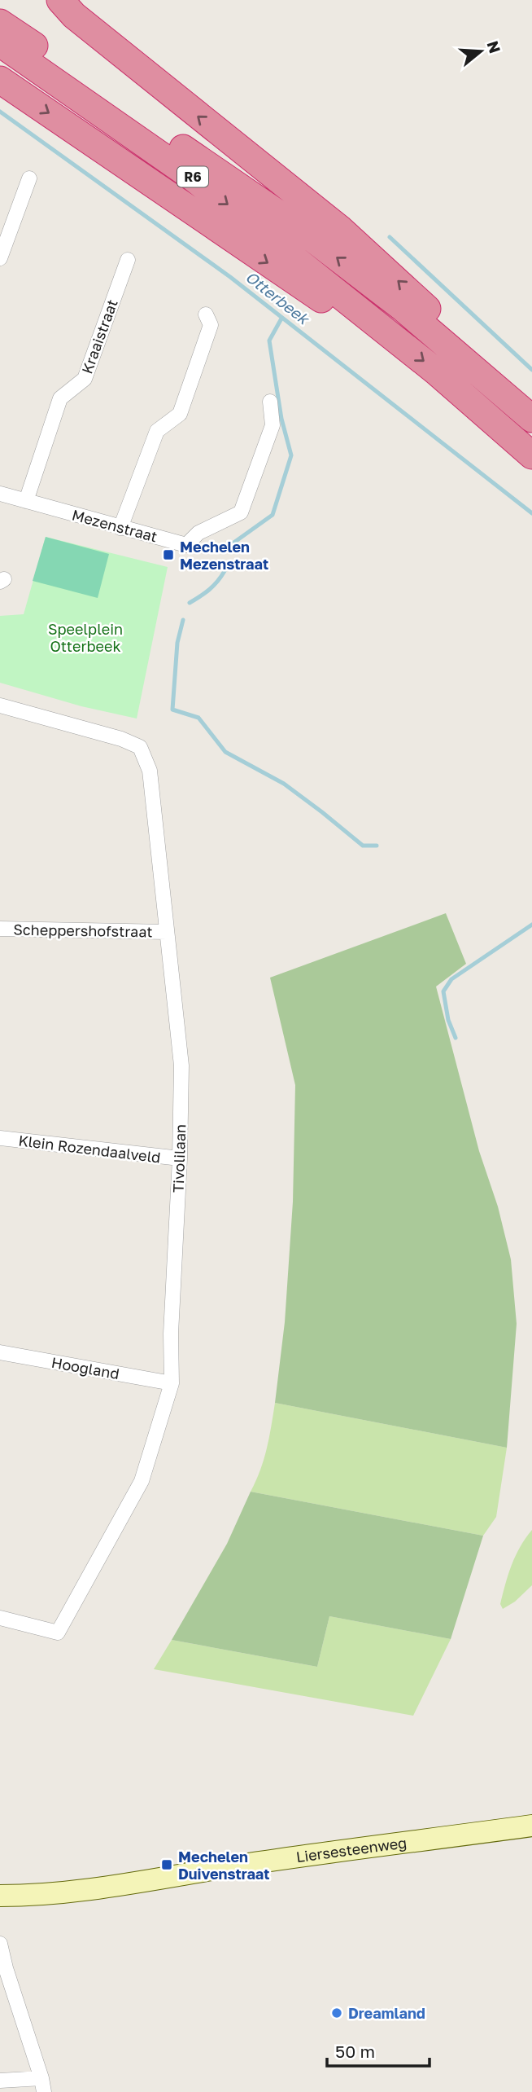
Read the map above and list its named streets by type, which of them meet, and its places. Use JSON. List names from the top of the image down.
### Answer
{
  "streets": {
    "highway": ["R6"],
    "main road": ["Liersesteenweg"],
    "street": [
      "Kraaistraat",
      "Mezenstraat",
      "Scheppershofstraat",
      "Klein Rozendaalveld",
      "Tivolilaan",
      "Hoogland"
    ]
  },
  "crossings": [
    ["Kraaistraat", "Mezenstraat"],
    ["Scheppershofstraat", "Tivolilaan"],
    ["Klein Rozendaalveld", "Tivolilaan"],
    ["Tivolilaan", "Hoogland"]
  ],
  "water": ["Otterbeek"],
  "parks": ["Speelplein Otterbeek"],
  "places": {
    "transit": ["Mechelen Mezenstraat", "Mechelen Duivenstraat"],
    "other": ["Dreamland"]
  },
  "scale_bar": "50 m",
  "north": "right"
}
